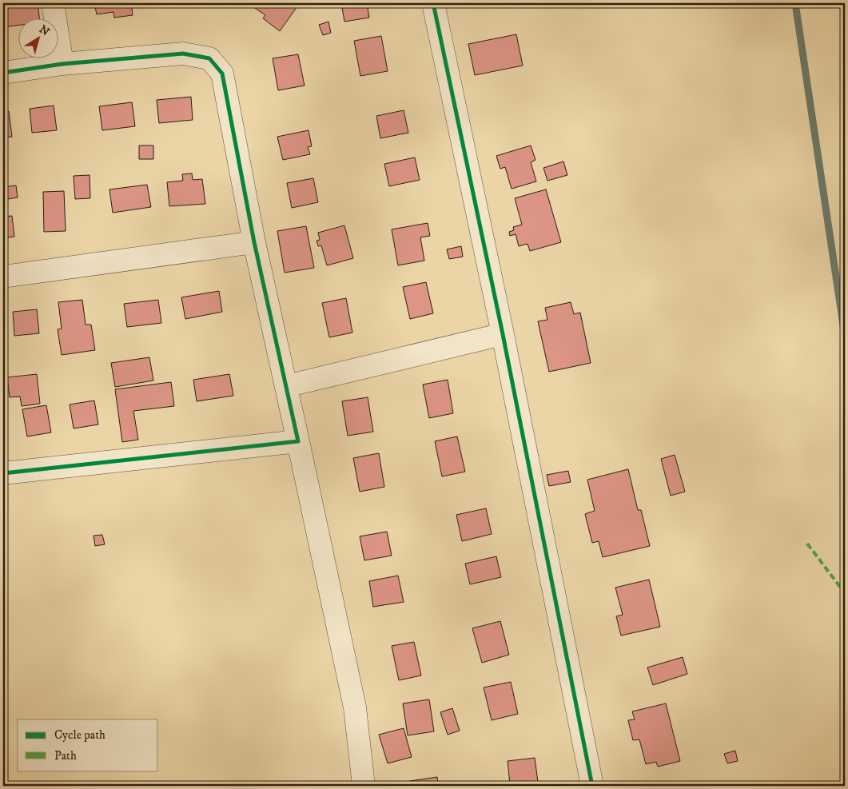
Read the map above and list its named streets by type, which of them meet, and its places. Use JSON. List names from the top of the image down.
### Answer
{
  "legend": ["Cycle path", "Path"],
  "north": "top right"
}
